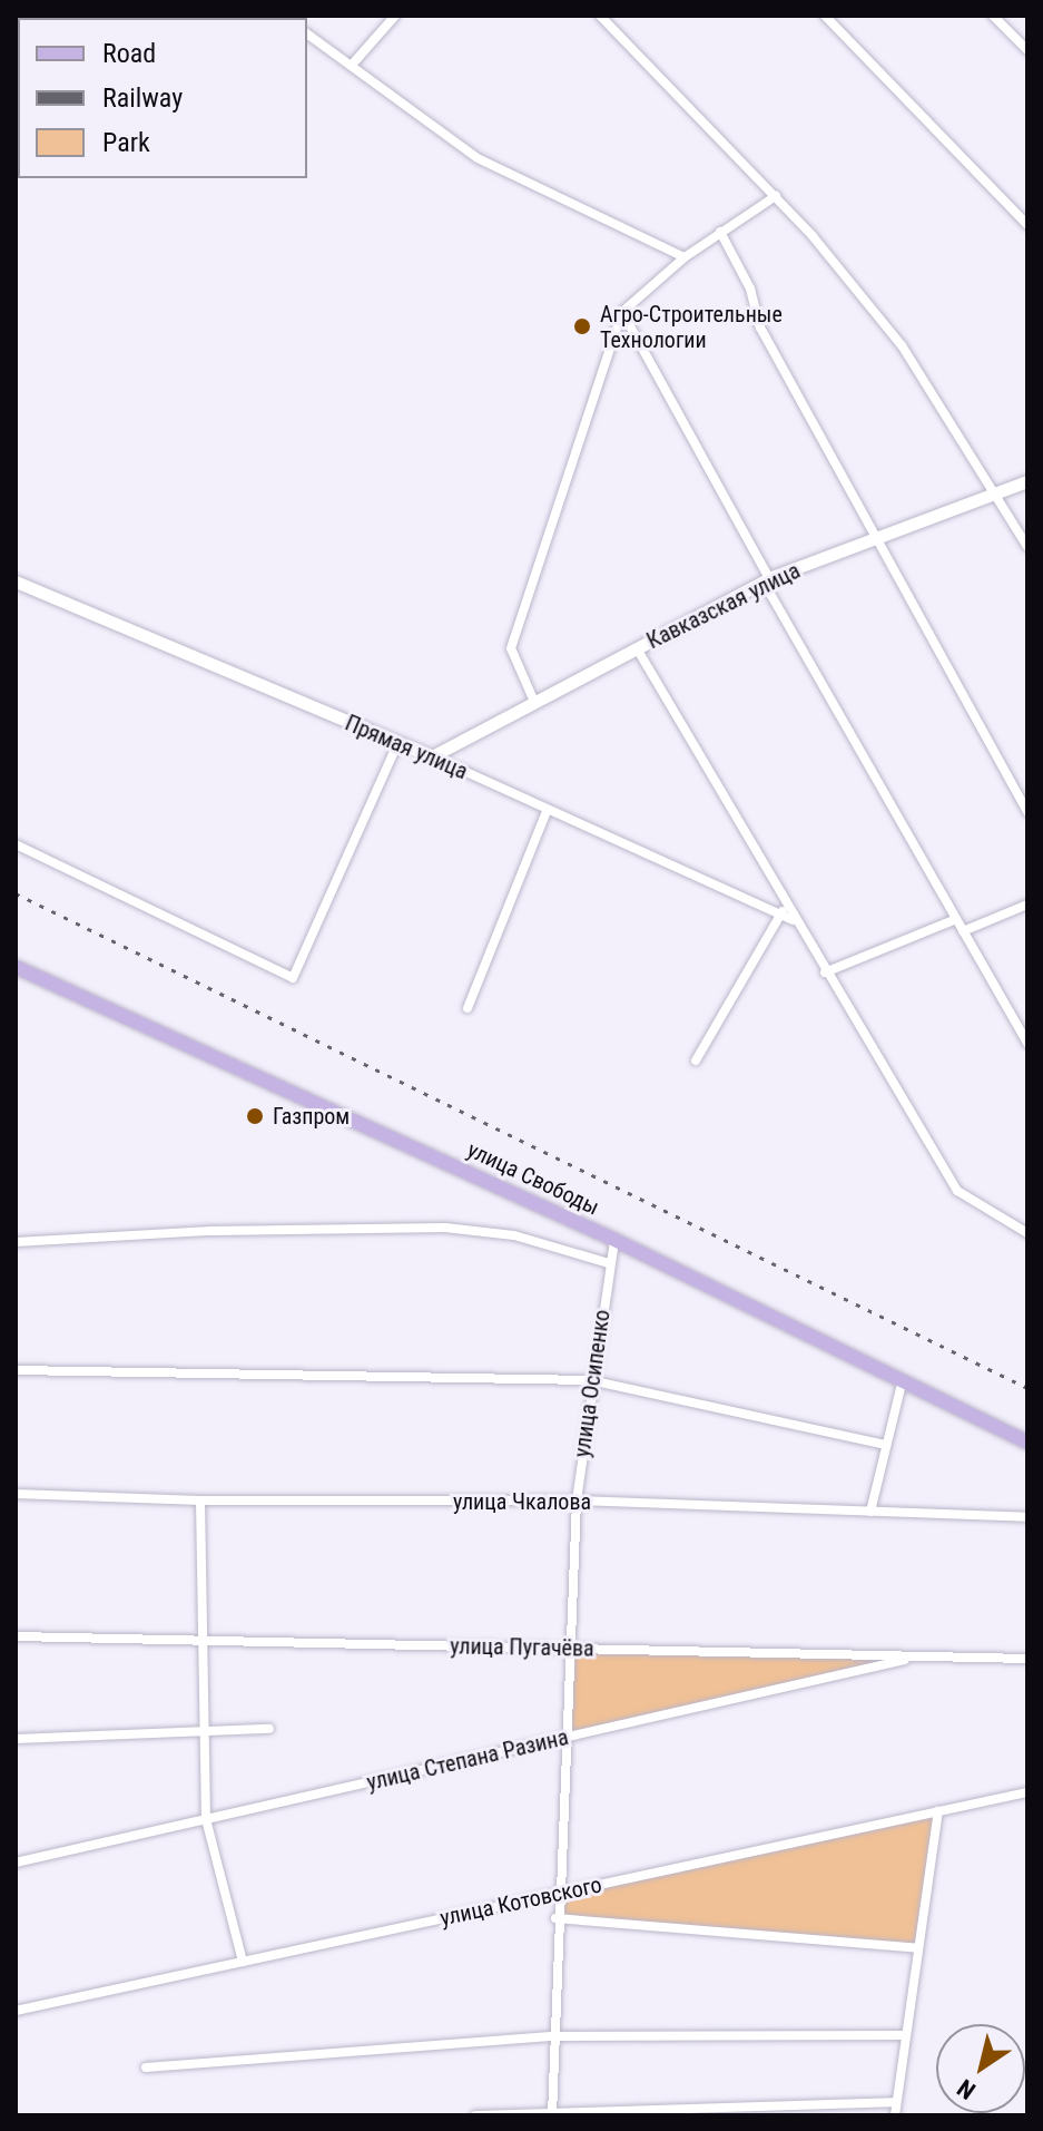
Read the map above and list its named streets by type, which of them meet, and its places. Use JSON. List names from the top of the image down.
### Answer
{
  "streets": {
    "main road": ["улица Свободы"],
    "street": [
      "Кавказская улица",
      "Прямая улица",
      "улица Осипенко",
      "улица Чкалова",
      "улица Пугачёва",
      "улица Степана Разина",
      "улица Котовского"
    ]
  },
  "crossings": [
    ["Кавказская улица", "Прямая улица"],
    ["улица Свободы", "улица Осипенко"],
    ["улица Осипенко", "улица Чкалова"],
    ["улица Осипенко", "улица Пугачёва"],
    ["улица Осипенко", "улица Степана Разина"],
    ["улица Осипенко", "улица Котовского"],
    ["улица Пугачёва", "улица Степана Разина"]
  ],
  "places": ["Агро-Строительные Технологии", "Газпром"],
  "legend": ["Road", "Railway", "Park"],
  "north": "bottom left"
}
